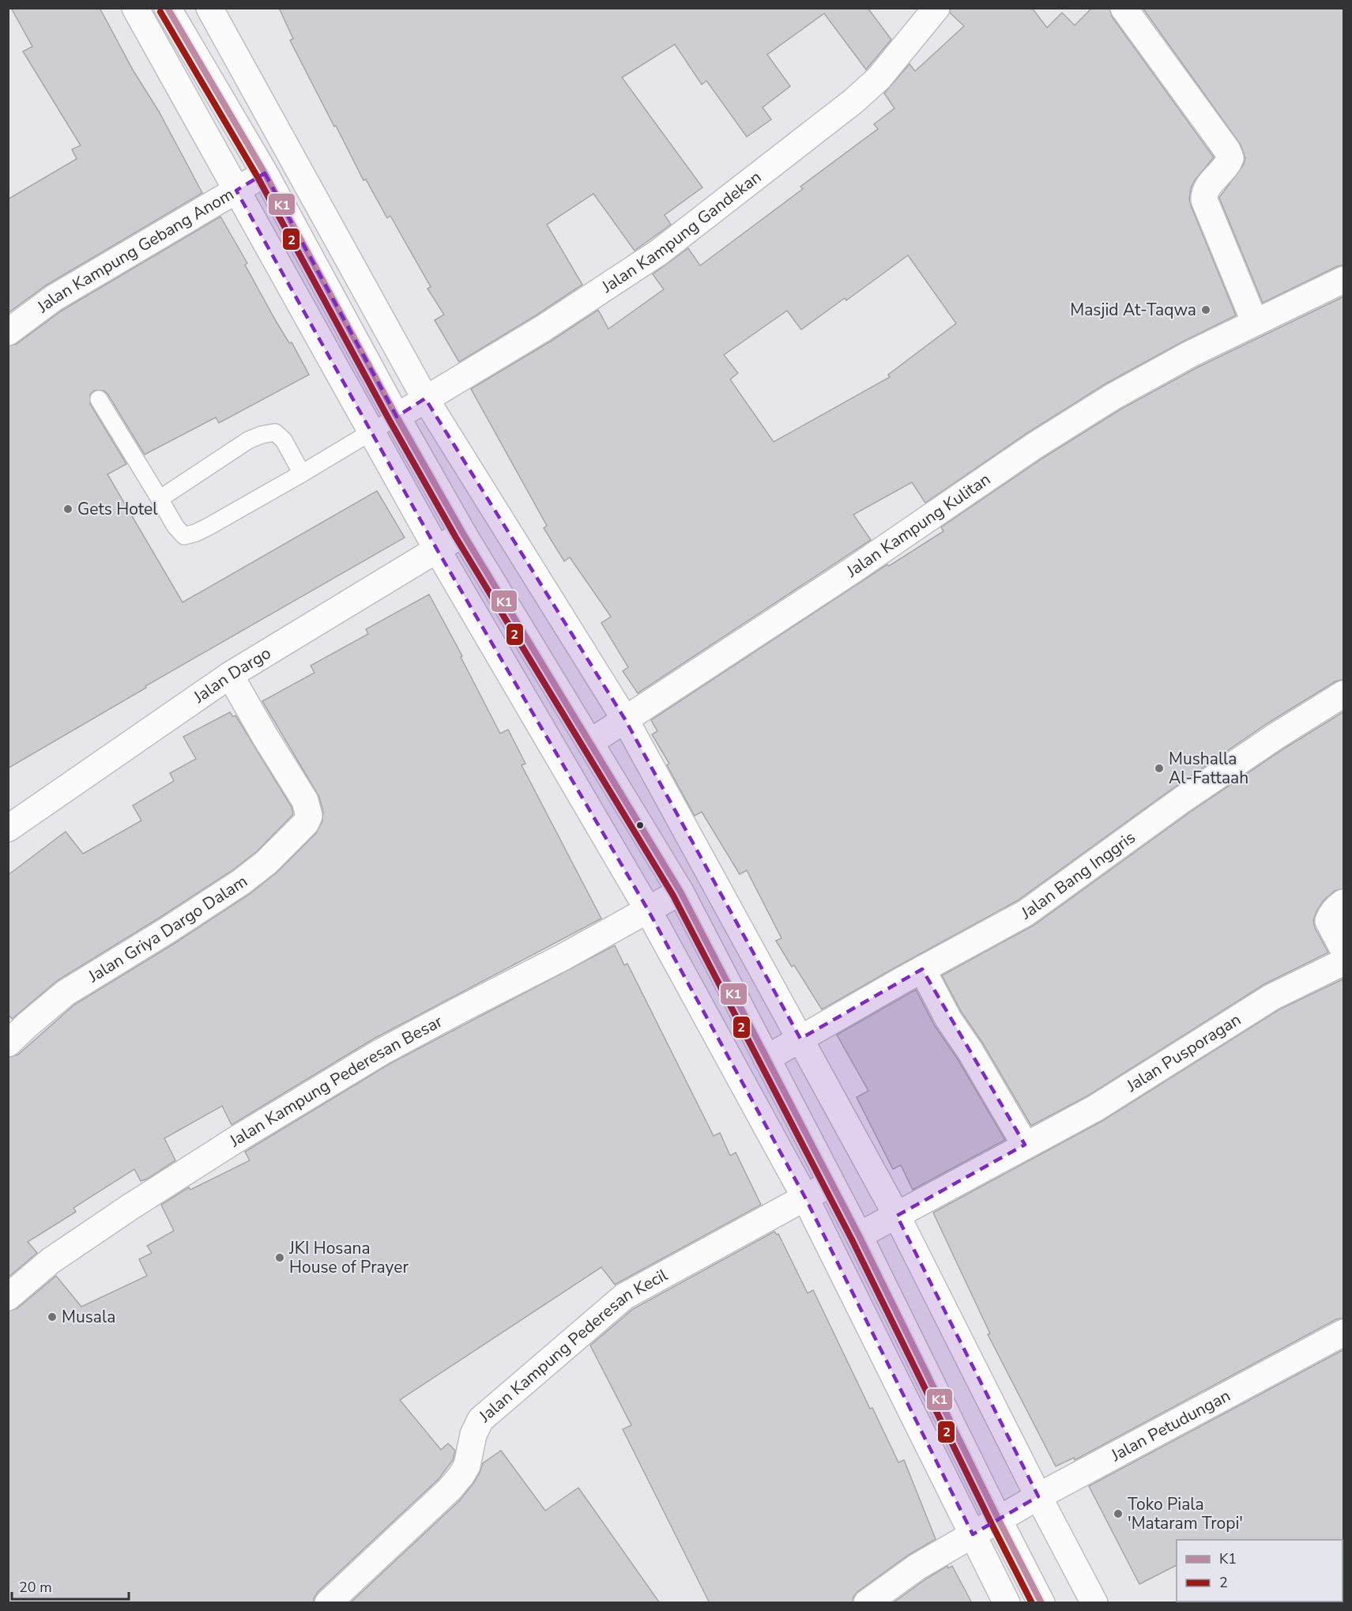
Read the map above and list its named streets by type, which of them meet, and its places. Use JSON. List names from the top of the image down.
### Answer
{
  "streets": {
    "street": [
      "Jalan Kampung Gandekan",
      "Jalan Kampung Gebang Anom",
      "Jalan Kampung Kulitan",
      "Jalan Dargo",
      "Jalan Bang Inggris",
      "Jalan Griya Dargo Dalam",
      "Jalan Pusporagan",
      "Jalan Kampung Pederesan Besar",
      "Jalan Kampung Pederesan Kecil",
      "Jalan Petudungan"
    ]
  },
  "crossings": [
    ["Jalan Dargo", "Jalan Griya Dargo Dalam"]
  ],
  "places": [
    "Masjid At-Taqwa",
    "Gets Hotel",
    "Mushalla Al-Fattaah",
    "JKI Hosana House of Prayer",
    "Musala",
    "Toko Piala 'Mataram Tropi'"
  ],
  "lines": ["transit line K1", "transit line 2"],
  "legend": ["K1", "2"],
  "scale_bar": "20 m"
}
